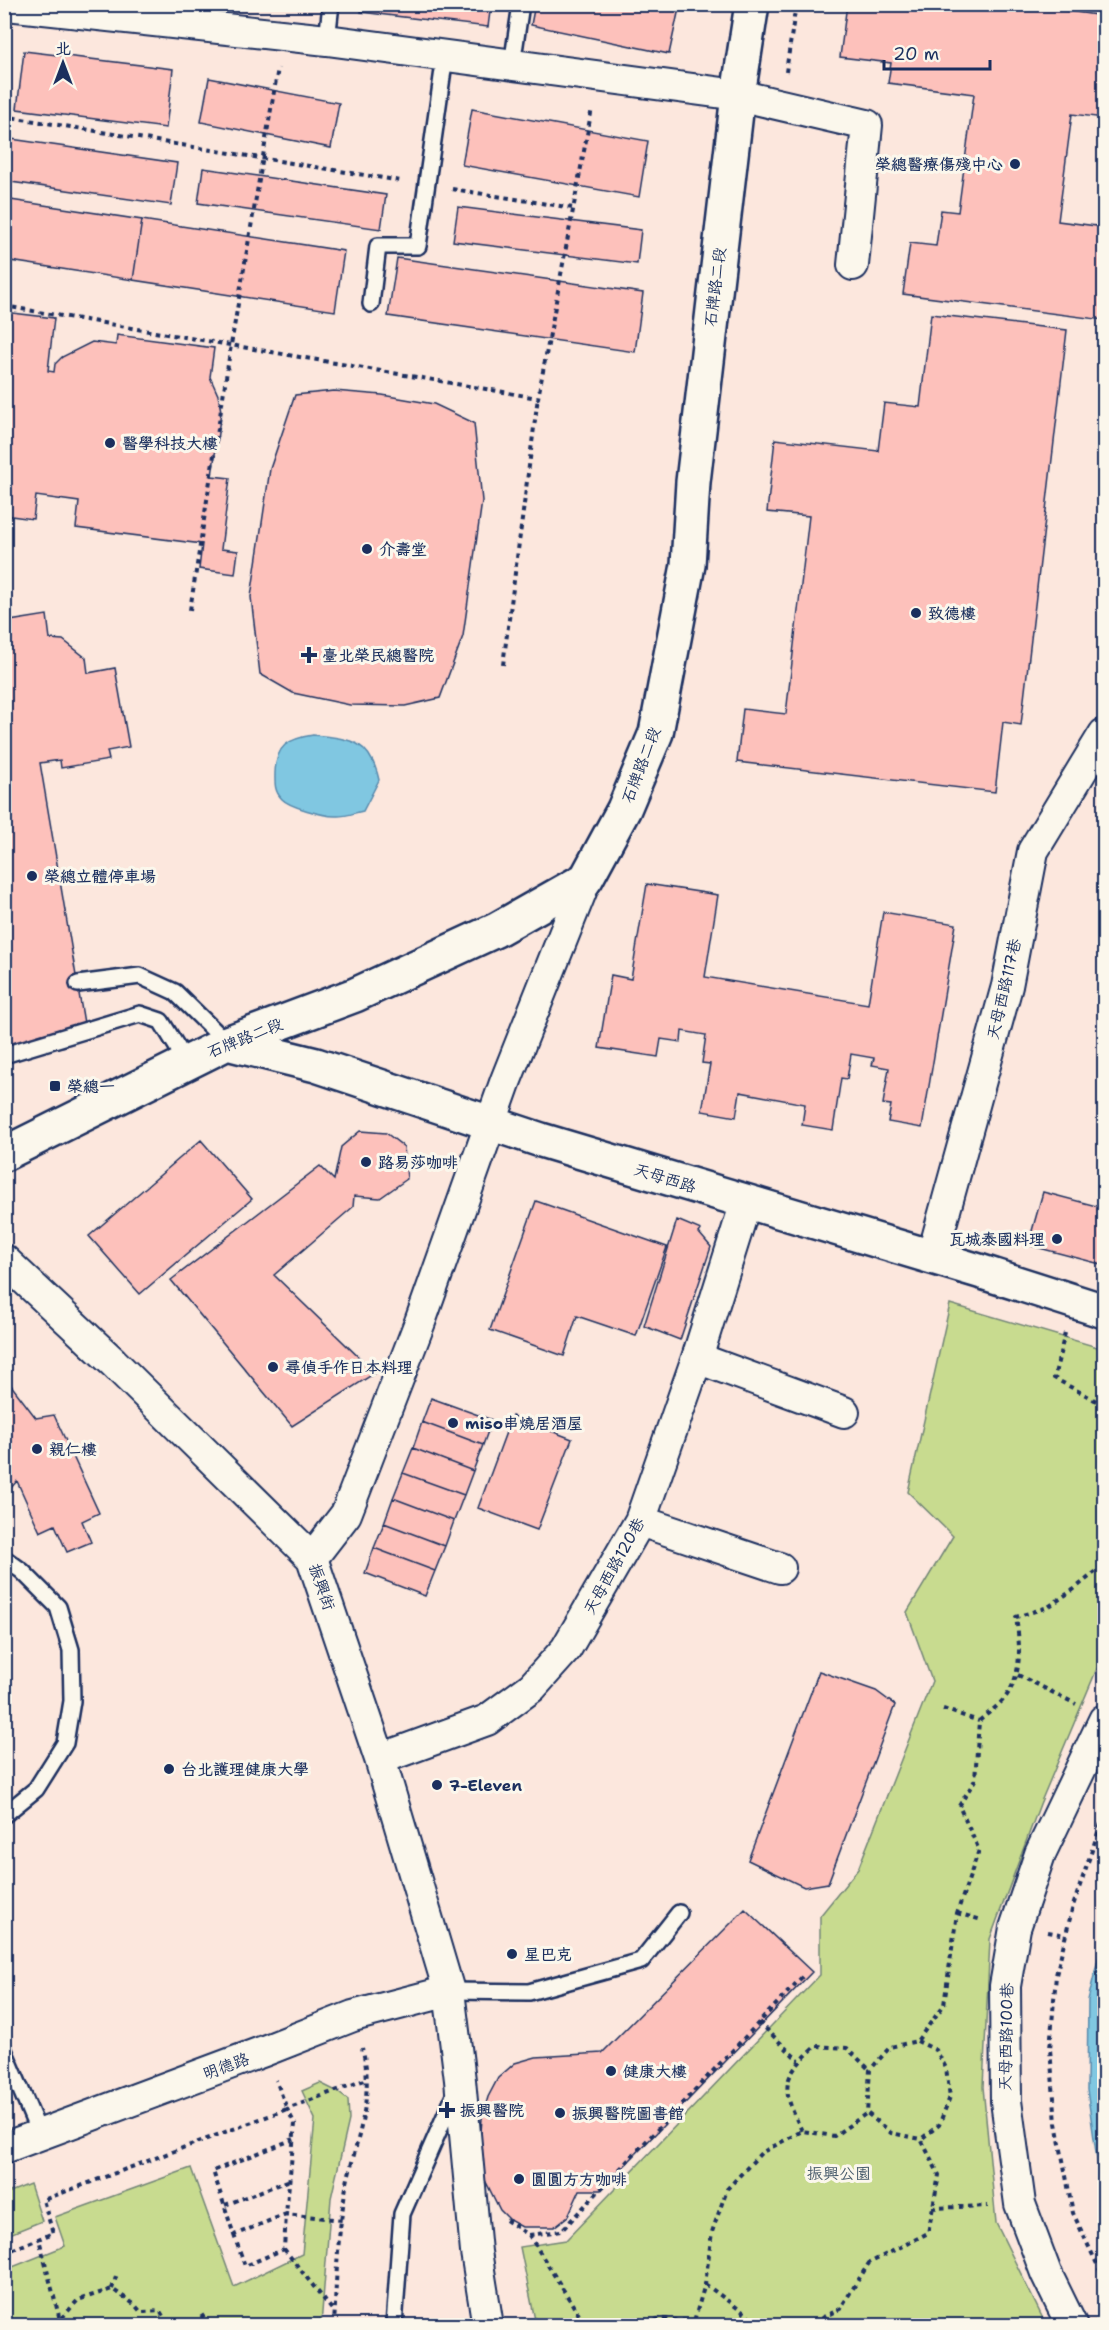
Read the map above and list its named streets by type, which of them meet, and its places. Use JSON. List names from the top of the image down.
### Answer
{
  "streets": {
    "street": [
      "石牌路二段",
      "天母西路117巷",
      "天母西路",
      "天母西路120巷",
      "振興街",
      "天母西路100巷",
      "明德路"
    ]
  },
  "crossings": [
    ["石牌路二段", "天母西路"],
    ["天母西路117巷", "天母西路"],
    ["天母西路", "天母西路120巷"],
    ["天母西路120巷", "振興街"],
    ["振興街", "明德路"]
  ],
  "parks": ["振興公園"],
  "places": {
    "other": [
      "榮總醫療傷殘中心",
      "醫學科技大樓",
      "介壽堂",
      "致德樓",
      "榮總立體停車場",
      "路易莎咖啡",
      "瓦城泰國料理",
      "尋偵手作日本料理",
      "miso串燒居酒屋",
      "親仁樓",
      "台北護理健康大學",
      "7-Eleven",
      "星巴克",
      "健康大樓",
      "振興醫院圖書館",
      "圓圓方方咖啡"
    ],
    "health": ["臺北榮民總醫院", "振興醫院"],
    "transit": ["榮總一"]
  },
  "scale_bar": "20 m",
  "north": "top"
}
